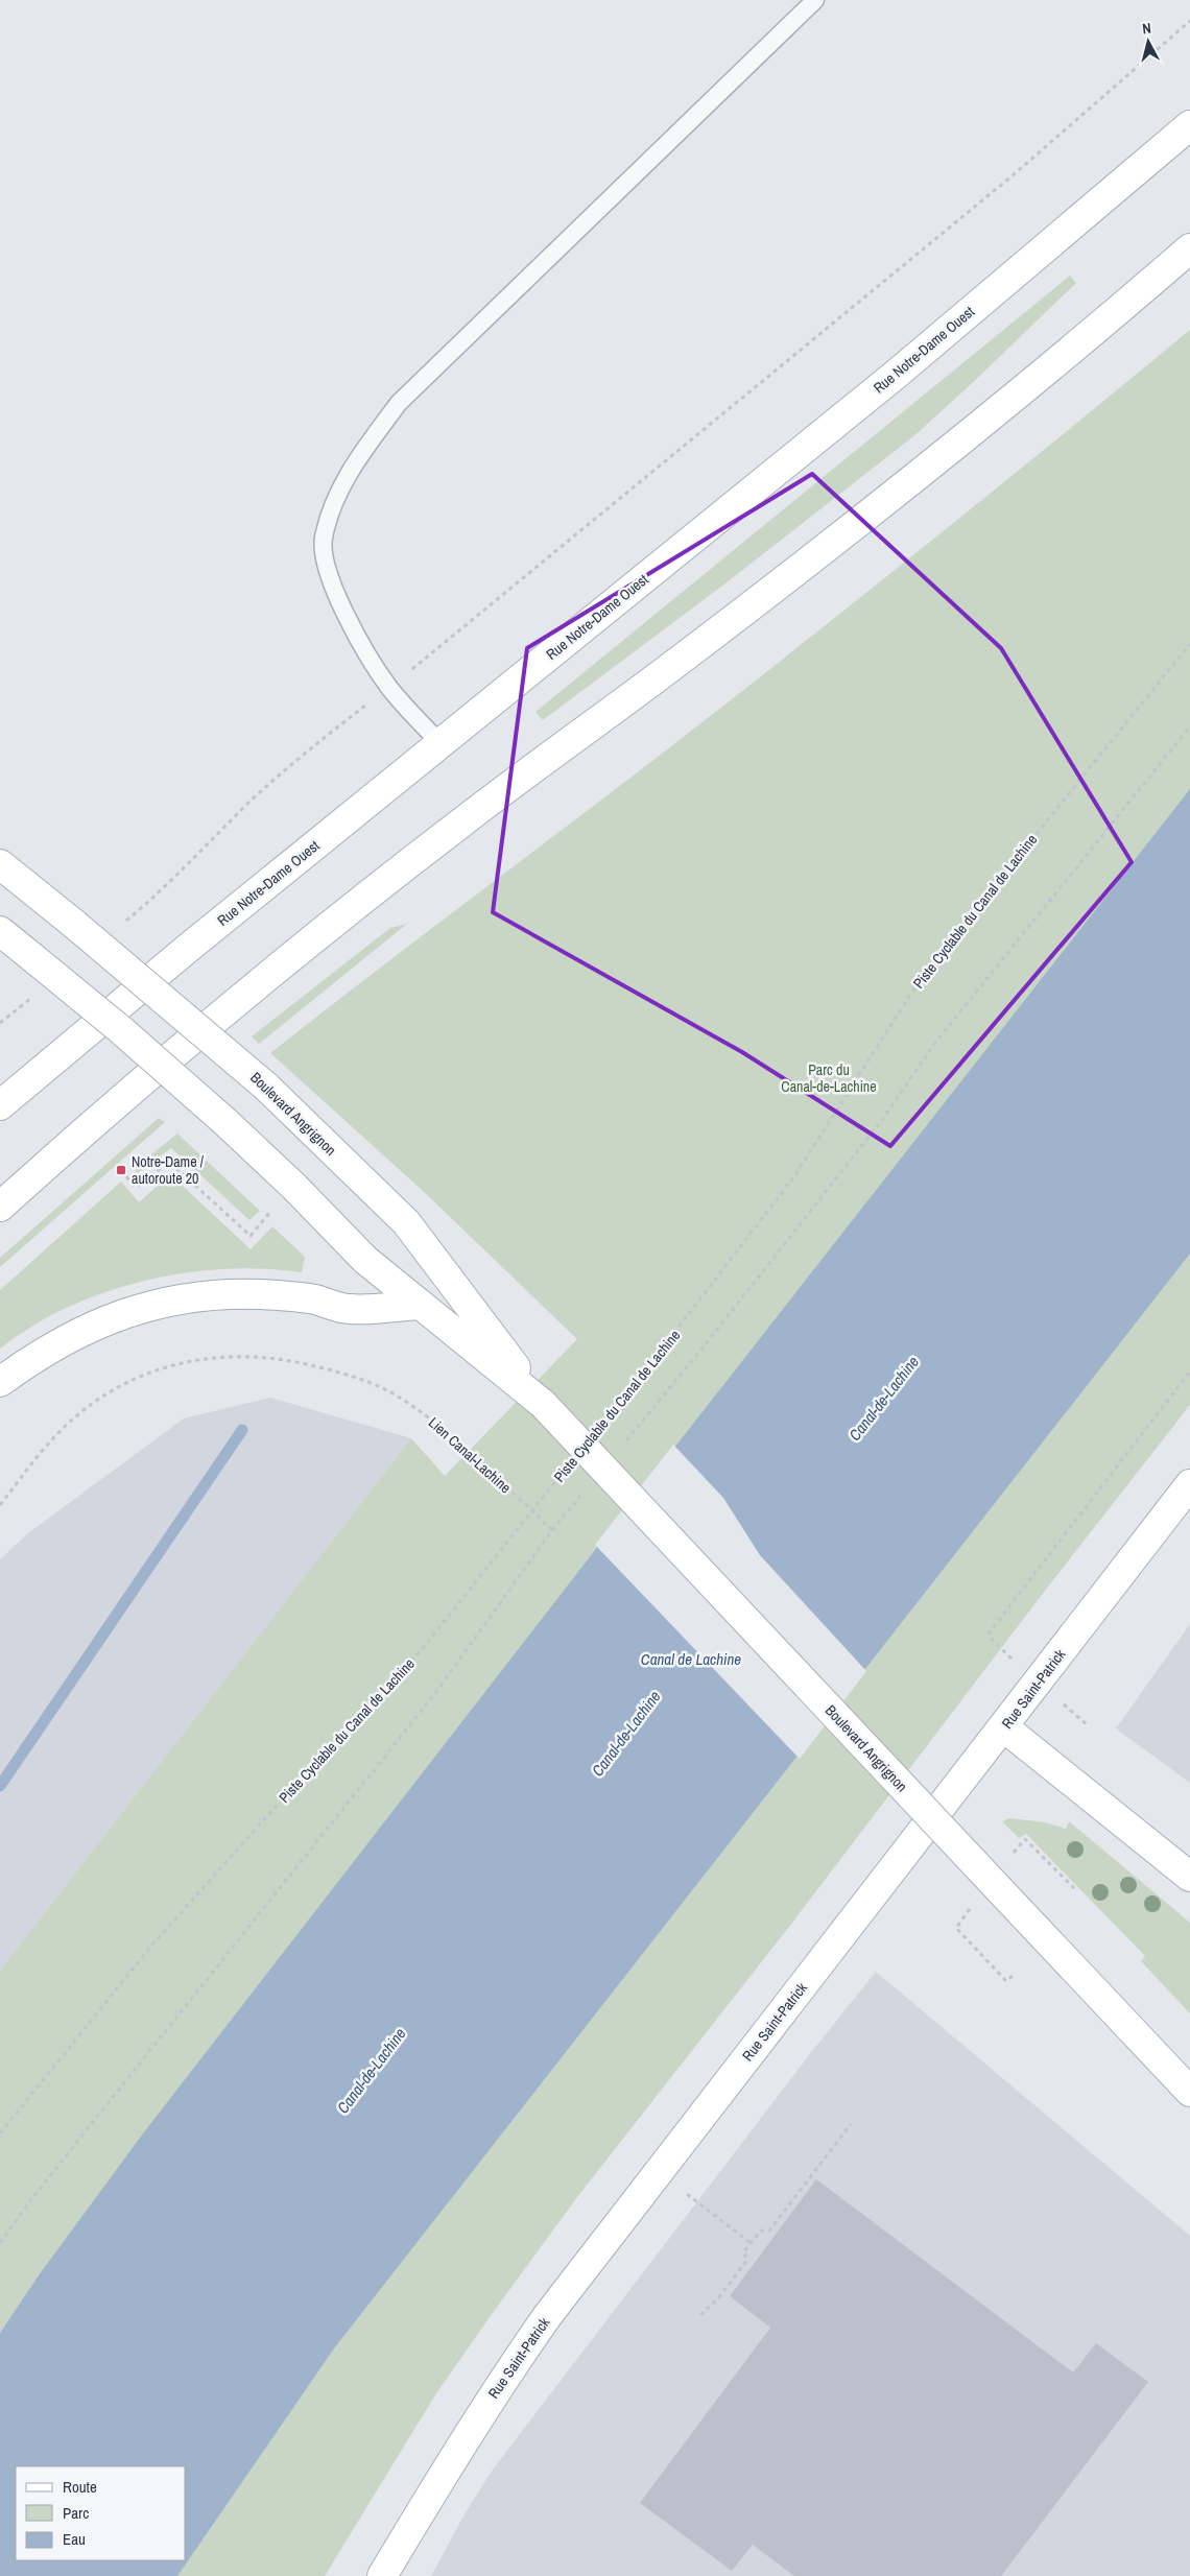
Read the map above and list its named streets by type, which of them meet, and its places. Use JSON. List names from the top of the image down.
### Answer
{
  "streets": {
    "main road": ["Rue Notre-Dame Ouest", "Boulevard Angrignon", "Rue Saint-Patrick"],
    "path": ["Piste Cyclable du Canal de Lachine", "Lien Canal-Lachine"]
  },
  "crossings": [
    ["Piste Cyclable du Canal de Lachine", "Lien Canal-Lachine"]
  ],
  "water": ["Canal-de-Lachine", "Canal de Lachine"],
  "parks": ["Parc du Canal-de-Lachine"],
  "places": {
    "transit": ["Notre-Dame / autoroute 20"]
  },
  "legend": ["Route", "Parc", "Eau"],
  "north": "top"
}
